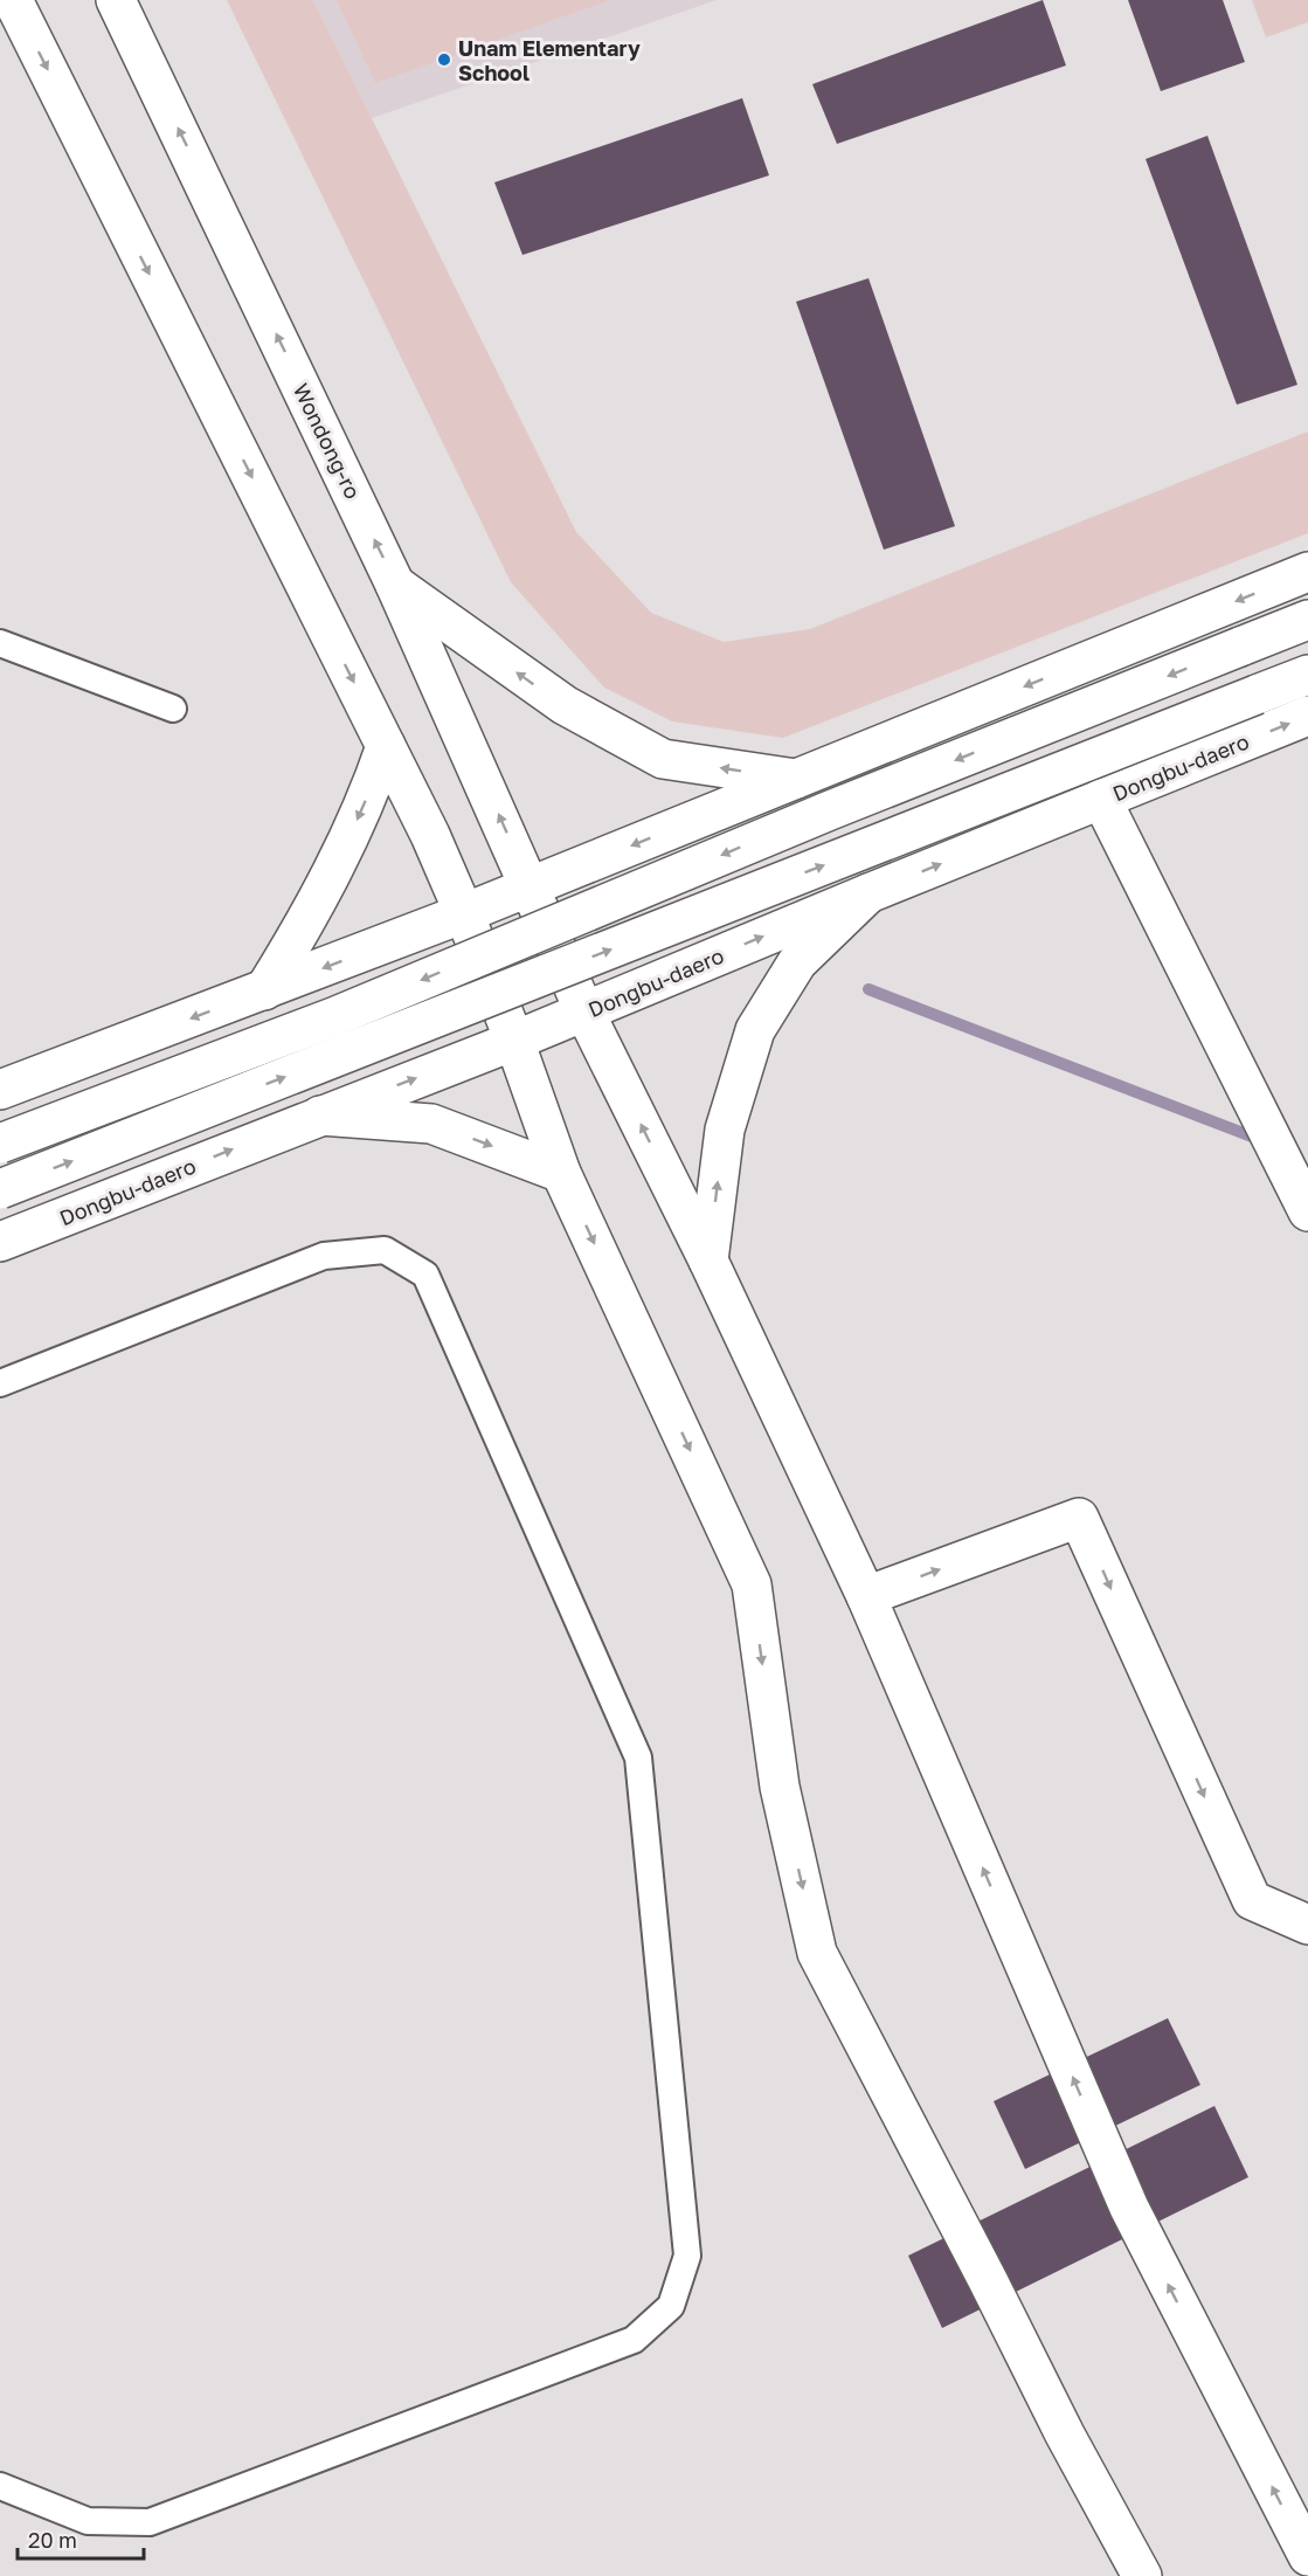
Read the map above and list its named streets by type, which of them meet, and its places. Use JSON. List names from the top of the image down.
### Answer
{
  "streets": {
    "main road": ["Wondong-ro", "Dongbu-daero"]
  },
  "crossings": [
    ["Wondong-ro", "Dongbu-daero"]
  ],
  "places": ["Unam Elementary School"],
  "scale_bar": "20 m"
}
